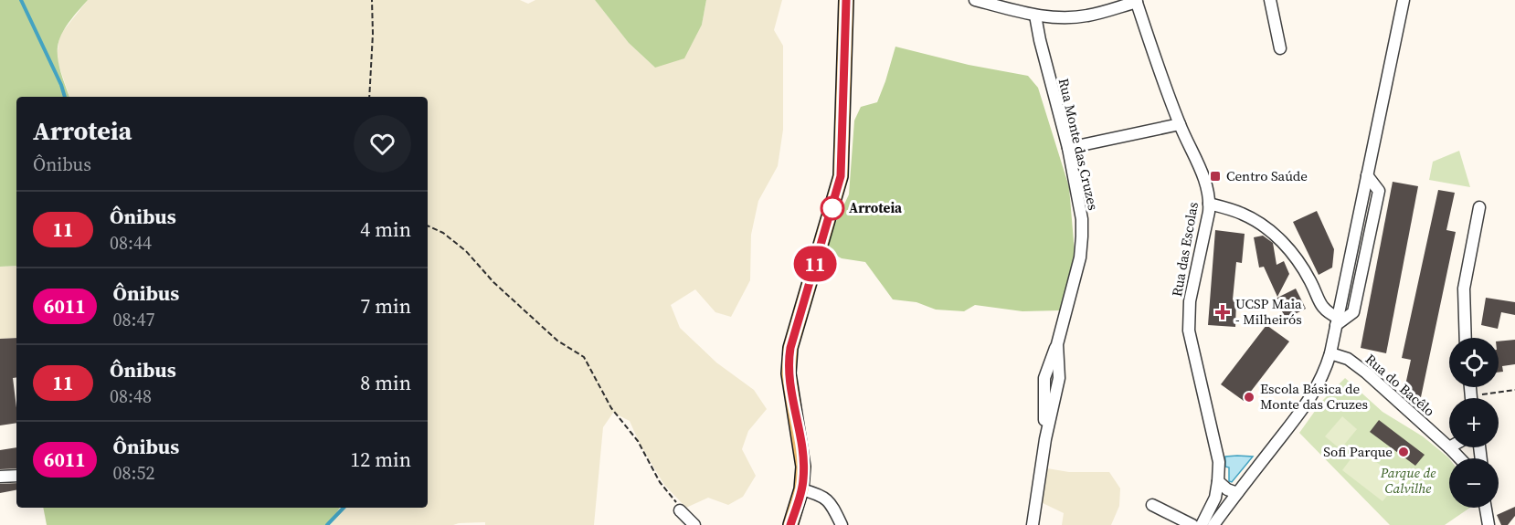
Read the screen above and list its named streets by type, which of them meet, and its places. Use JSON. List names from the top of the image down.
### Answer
{
  "streets": {
    "street": ["Rua Monte das Cruzes", "Rua das Escolas", "Rua do Bacêlo"]
  },
  "parks": ["Parque de Calvilhe"],
  "places": {
    "transit": ["Centro Saúde"],
    "other": ["Arroteia", "Escola Básica de Monte das Cruzes", "Sofi Parque"],
    "health": ["UCSP Maia - Milheirós"]
  },
  "lines": ["bus line 11"],
  "page": {
    "on_map": "11",
    "heading": ["Arroteia", "Ônibus"],
    "list": [
      {
        "mark": "11",
        "name": "Ônibus",
        "note": "08:44",
        "value": "4 min"
      },
      {
        "mark": "6011",
        "name": "Ônibus",
        "note": "08:47",
        "value": "7 min"
      },
      {
        "mark": "11",
        "name": "Ônibus",
        "note": "08:48",
        "value": "8 min"
      },
      {
        "mark": "6011",
        "name": "Ônibus",
        "note": "08:52",
        "value": "12 min"
      }
    ],
    "map_buttons": ["+", "−"]
  }
}
